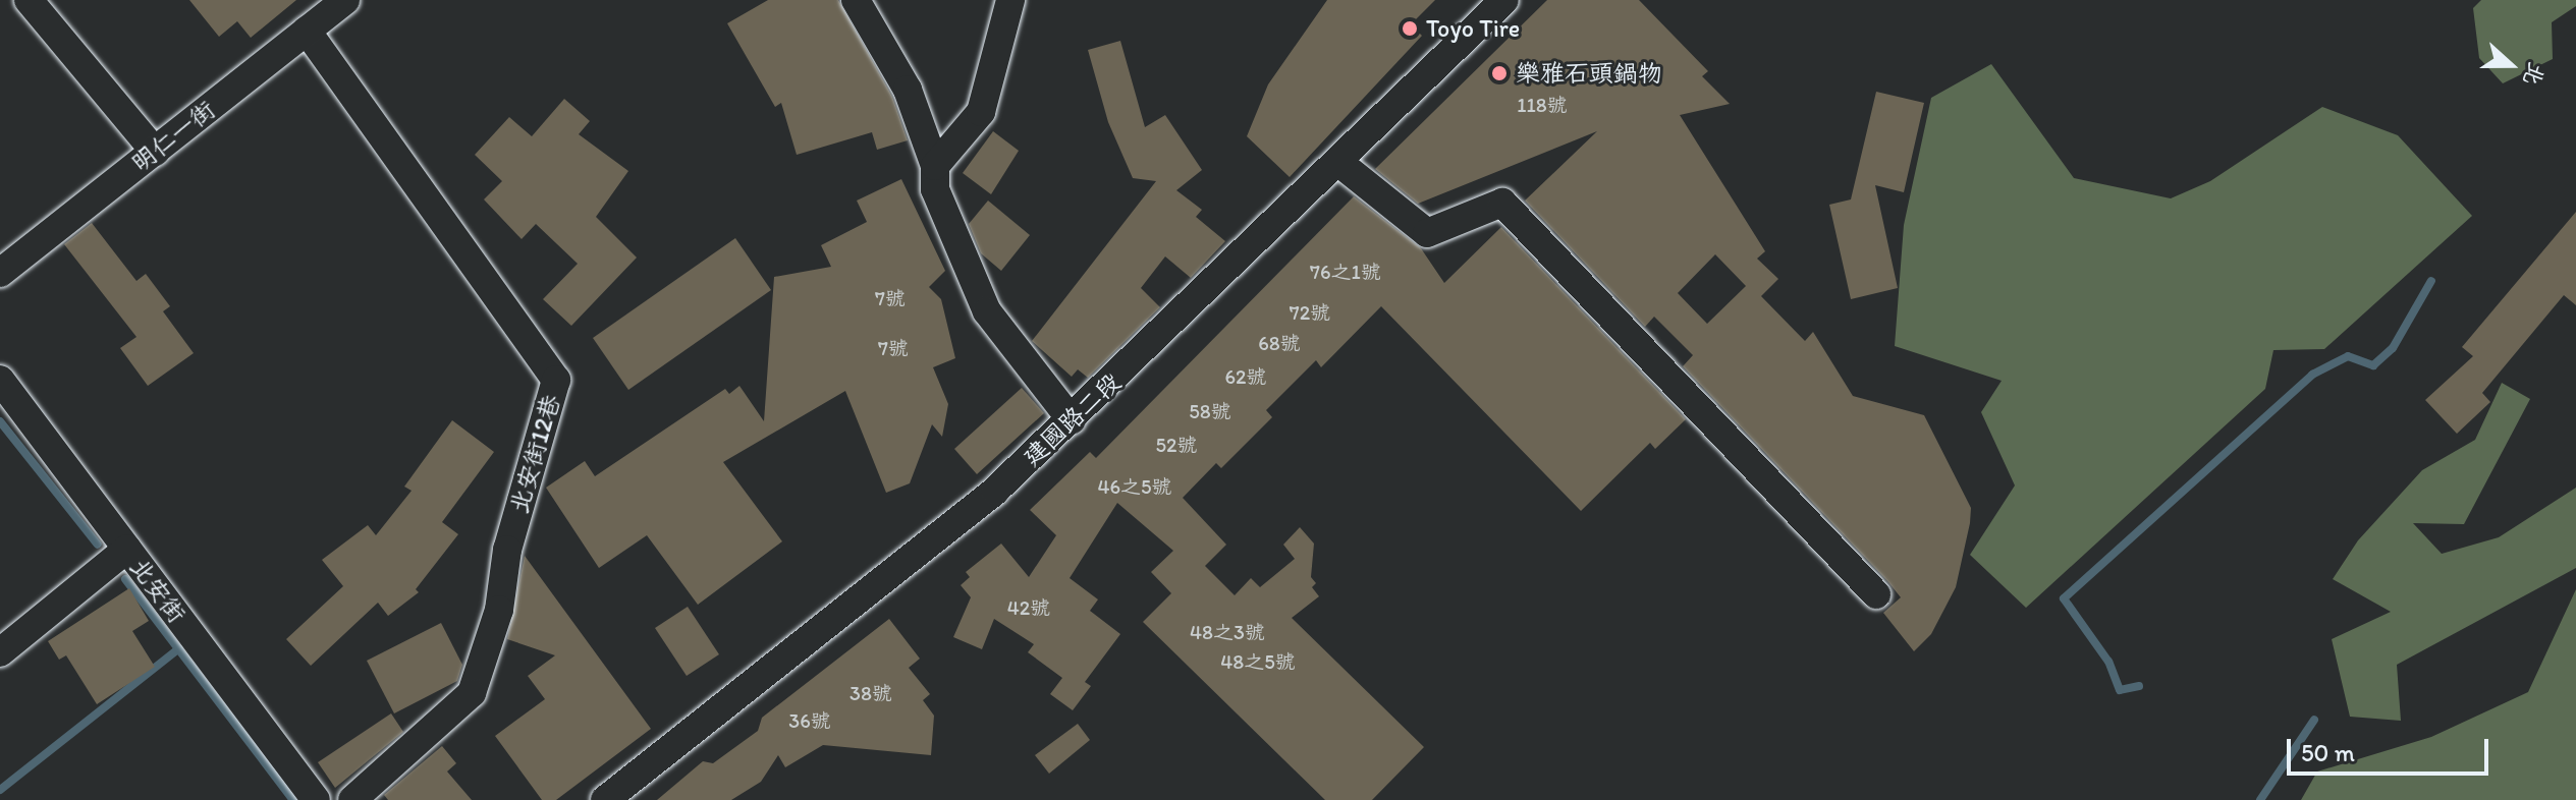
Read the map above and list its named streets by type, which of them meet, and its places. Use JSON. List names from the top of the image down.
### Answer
{
  "streets": {
    "street": [
      "明仁一街",
      "建國路二段",
      "北安街12巷",
      "北安街"
    ]
  },
  "crossings": [
    ["明仁一街", "北安街12巷"]
  ],
  "places": ["Toyo Tire", "樂雅石頭鍋物"],
  "house_numbers": [
    "118號",
    "76之1號",
    "7號",
    "72號",
    "68號",
    "7號",
    "62號",
    "58號",
    "52號",
    "46之5號",
    "42號",
    "48之3號",
    "48之5號",
    "38號",
    "36號"
  ],
  "scale_bar": "50 m",
  "north": "right"
}
